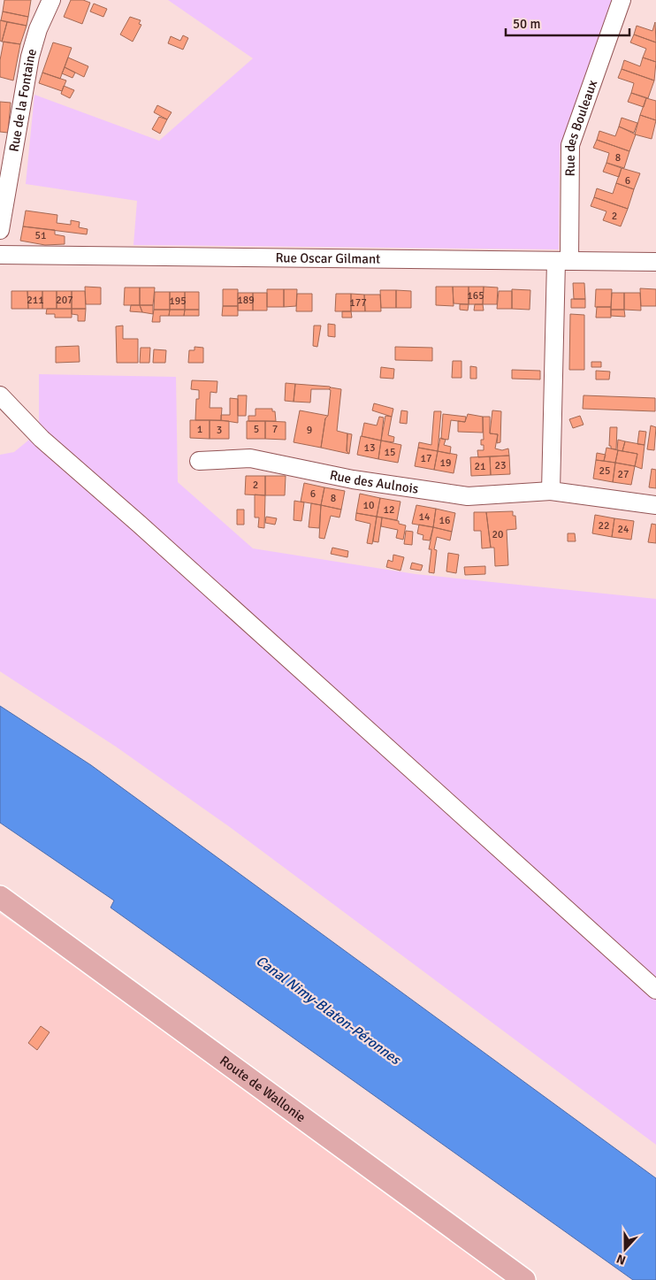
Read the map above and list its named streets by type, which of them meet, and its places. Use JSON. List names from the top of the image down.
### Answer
{
  "streets": {
    "main road": ["Route de Wallonie"],
    "street": [
      "Rue de la Fontaine",
      "Rue des Bouleaux",
      "Rue Oscar Gilmant",
      "Rue des Aulnois"
    ]
  },
  "crossings": [
    ["Rue des Bouleaux", "Rue Oscar Gilmant"]
  ],
  "water": ["Canal Nimy-Blaton-Péronnes"],
  "house_numbers": [
    "8",
    "6",
    "2",
    "51",
    "165",
    "211",
    "207",
    "189",
    "195",
    "177",
    "1",
    "5",
    "7",
    "3",
    "9",
    "13",
    "15",
    "17",
    "19",
    "23",
    "21",
    "25",
    "27",
    "2",
    "6",
    "8",
    "10",
    "12",
    "14",
    "16",
    "22",
    "24",
    "20"
  ],
  "scale_bar": "50 m",
  "north": "bottom"
}
